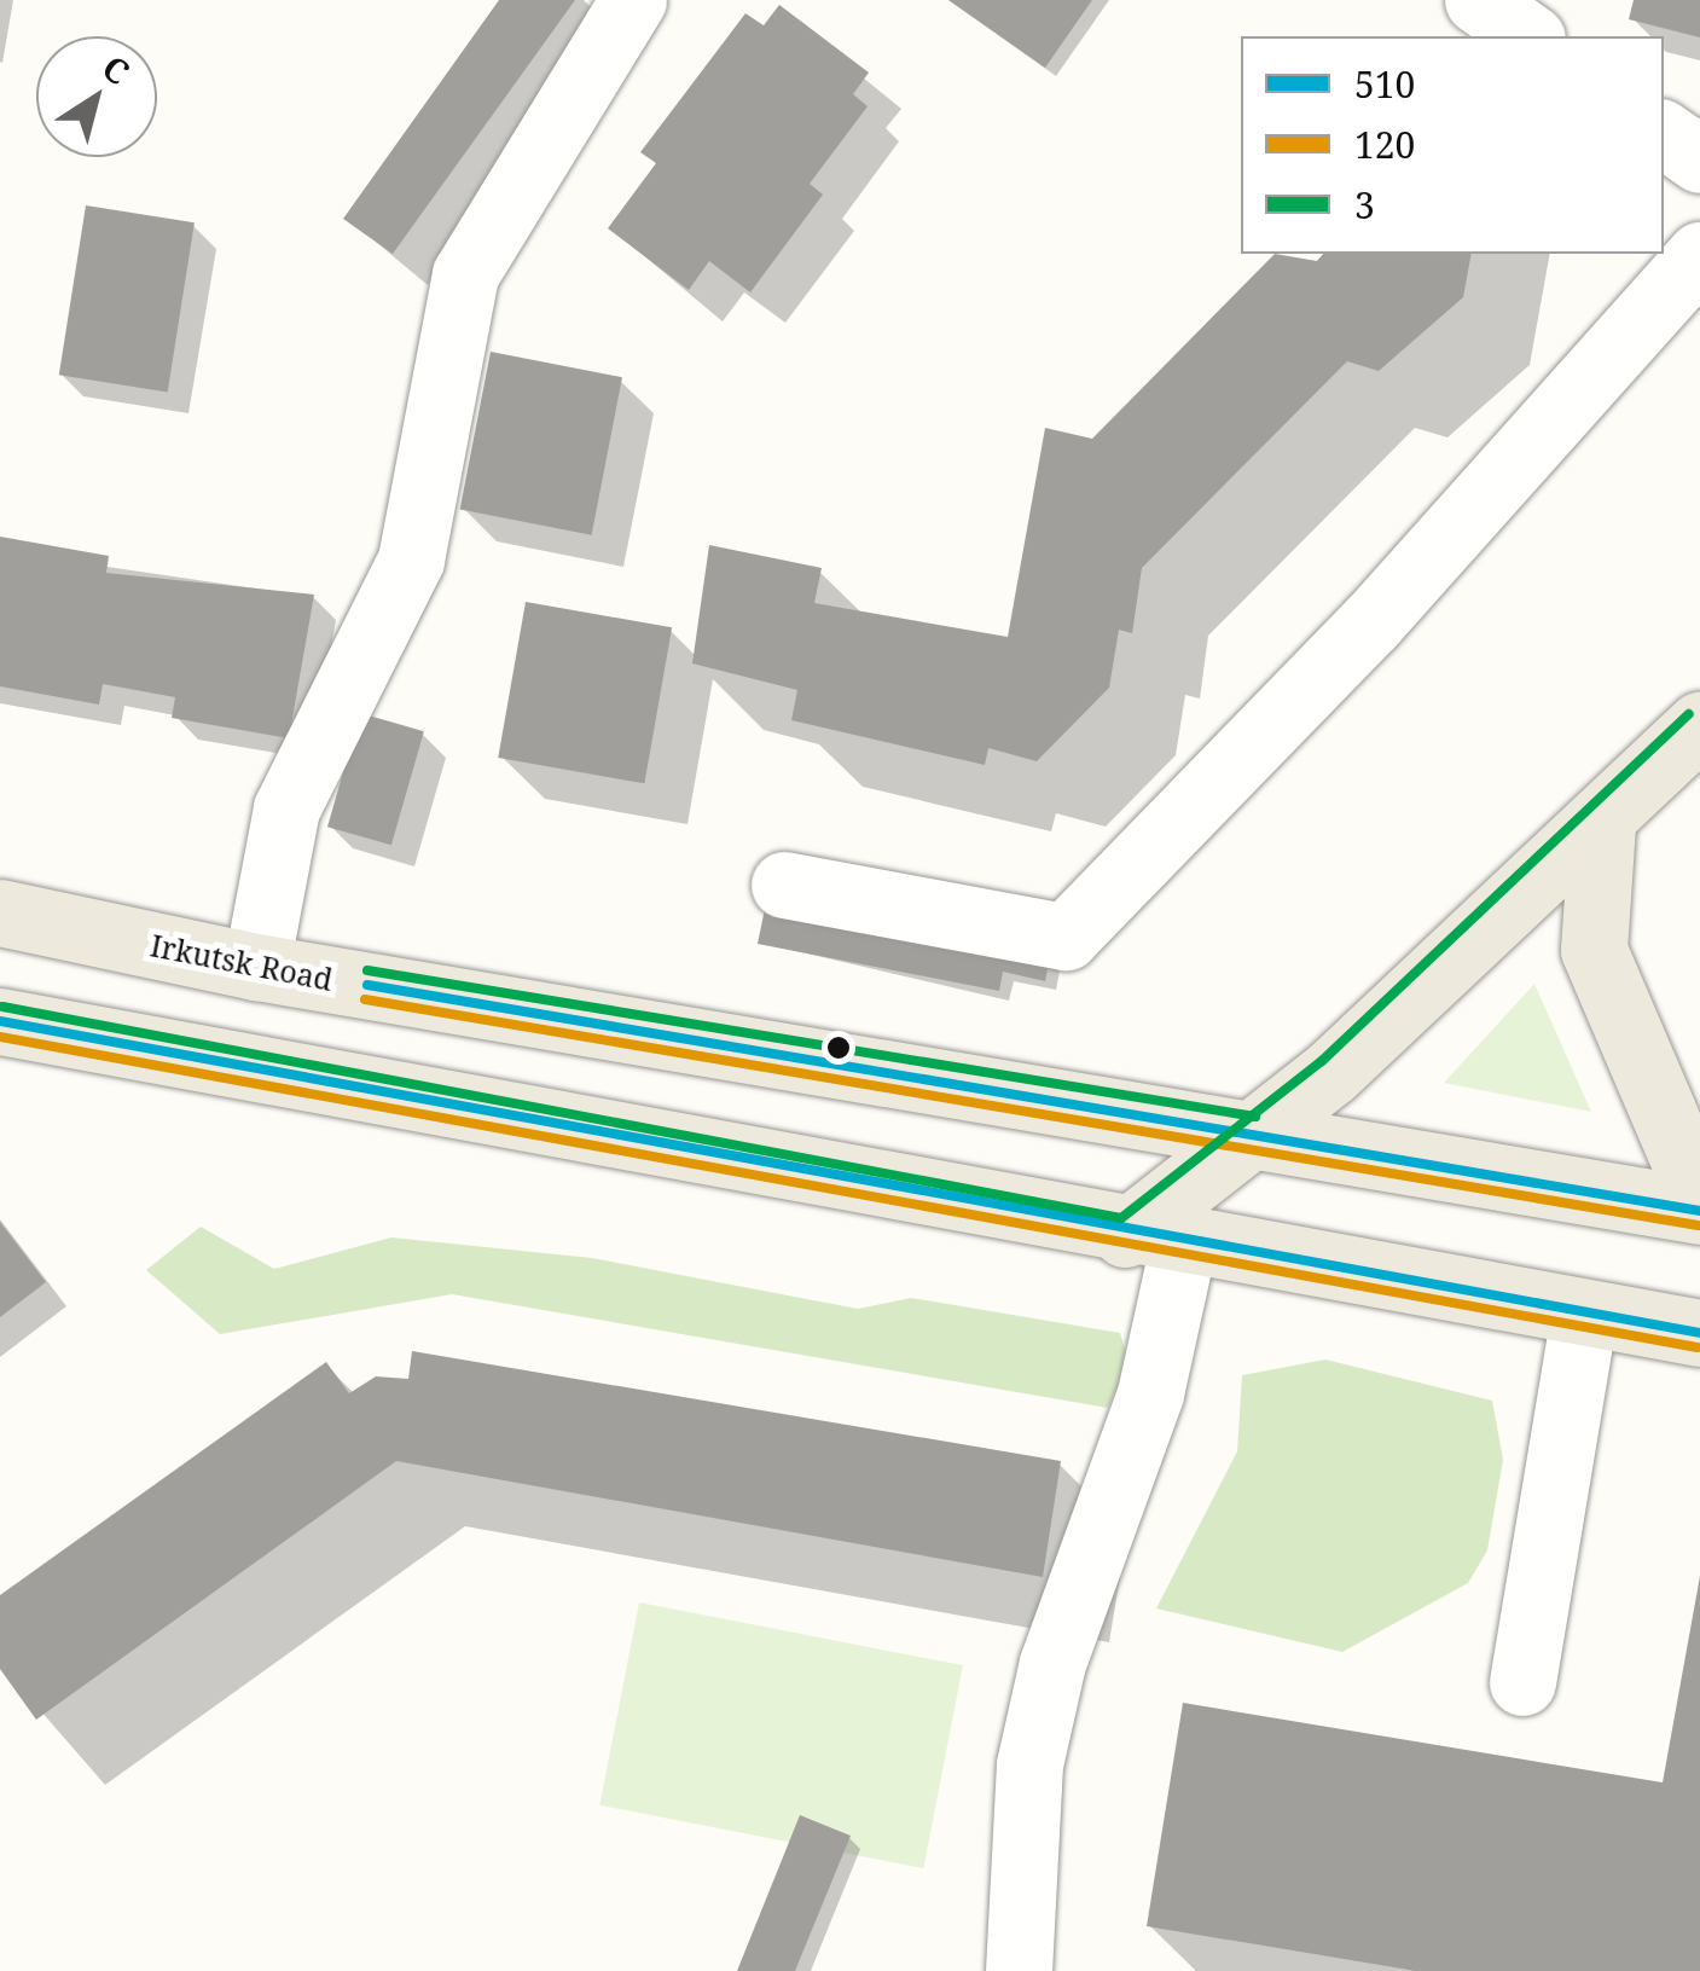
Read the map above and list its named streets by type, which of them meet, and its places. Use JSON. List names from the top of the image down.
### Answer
{
  "streets": {
    "main road": ["Irkutsk Road"]
  },
  "lines": ["transit line 3", "transit line 510", "transit line 120"],
  "legend": ["510", "120", "3"],
  "north": "top right"
}
